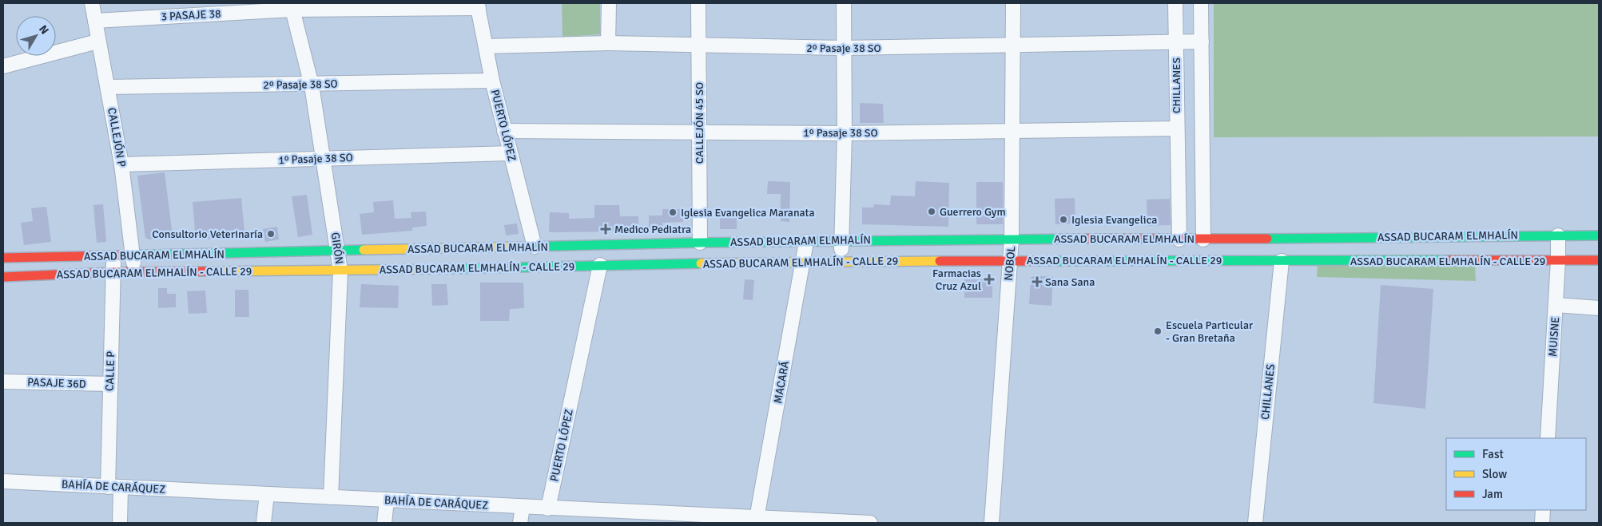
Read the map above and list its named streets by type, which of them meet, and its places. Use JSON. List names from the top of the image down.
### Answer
{
  "streets": {
    "main road": ["ASSAD BUCARAM ELMHALÍN", "ASSAD BUCARAM ELMHALÍN - CALLE 29"],
    "street": [
      "3 PASAJE 38",
      "2º Pasaje 38 SO",
      "CHILLANES",
      "CALLEJÓN 45 SO",
      "PUERTO LÓPEZ",
      "1º Pasaje 38 SO",
      "CALLEJÓN P",
      "GIRÓN",
      "NOBOL",
      "MUISNE",
      "CALLE P",
      "MACARÁ",
      "PASAJE 36D",
      "BAHÍA DE CARÁQUEZ"
    ]
  },
  "crossings": [
    ["3 PASAJE 38", "PUERTO LÓPEZ"],
    ["3 PASAJE 38", "CALLEJÓN P"],
    ["3 PASAJE 38", "GIRÓN"],
    ["2º Pasaje 38 SO", "CHILLANES"],
    ["2º Pasaje 38 SO", "CALLEJÓN 45 SO"],
    ["2º Pasaje 38 SO", "PUERTO LÓPEZ"],
    ["2º Pasaje 38 SO", "CALLEJÓN P"],
    ["2º Pasaje 38 SO", "GIRÓN"],
    ["2º Pasaje 38 SO", "NOBOL"],
    ["CHILLANES", "1º Pasaje 38 SO"],
    ["CHILLANES", "ASSAD BUCARAM ELMHALÍN"],
    ["CHILLANES", "ASSAD BUCARAM ELMHALÍN - CALLE 29"],
    ["CALLEJÓN 45 SO", "1º Pasaje 38 SO"],
    ["CALLEJÓN 45 SO", "ASSAD BUCARAM ELMHALÍN"],
    ["PUERTO LÓPEZ", "1º Pasaje 38 SO"],
    ["PUERTO LÓPEZ", "ASSAD BUCARAM ELMHALÍN"],
    ["PUERTO LÓPEZ", "ASSAD BUCARAM ELMHALÍN - CALLE 29"],
    ["PUERTO LÓPEZ", "BAHÍA DE CARÁQUEZ"],
    ["1º Pasaje 38 SO", "CALLEJÓN P"],
    ["1º Pasaje 38 SO", "GIRÓN"],
    ["1º Pasaje 38 SO", "NOBOL"],
    ["CALLEJÓN P", "ASSAD BUCARAM ELMHALÍN"],
    ["CALLEJÓN P", "ASSAD BUCARAM ELMHALÍN - CALLE 29"],
    ["ASSAD BUCARAM ELMHALÍN", "GIRÓN"],
    ["ASSAD BUCARAM ELMHALÍN", "NOBOL"],
    ["ASSAD BUCARAM ELMHALÍN", "MUISNE"],
    ["ASSAD BUCARAM ELMHALÍN", "CALLE P"],
    ["ASSAD BUCARAM ELMHALÍN", "MACARÁ"],
    ["GIRÓN", "ASSAD BUCARAM ELMHALÍN - CALLE 29"],
    ["GIRÓN", "BAHÍA DE CARÁQUEZ"],
    ["ASSAD BUCARAM ELMHALÍN - CALLE 29", "NOBOL"],
    ["ASSAD BUCARAM ELMHALÍN - CALLE 29", "MUISNE"],
    ["ASSAD BUCARAM ELMHALÍN - CALLE 29", "CALLE P"],
    ["ASSAD BUCARAM ELMHALÍN - CALLE 29", "MACARÁ"],
    ["CALLE P", "PASAJE 36D"],
    ["CALLE P", "BAHÍA DE CARÁQUEZ"],
    ["MACARÁ", "BAHÍA DE CARÁQUEZ"]
  ],
  "places": {
    "other": [
      "Guerrero Gym",
      "Iglesia Evangelica Maranata",
      "Iglesia Evangelica",
      "Consultorio Veterinaría",
      "Escuela Particular - Gran Bretaña"
    ],
    "health": ["Medico Pediatra", "Farmacias Cruz Azul", "Sana Sana"]
  },
  "legend": ["Fast", "Slow", "Jam"],
  "north": "top right"
}
